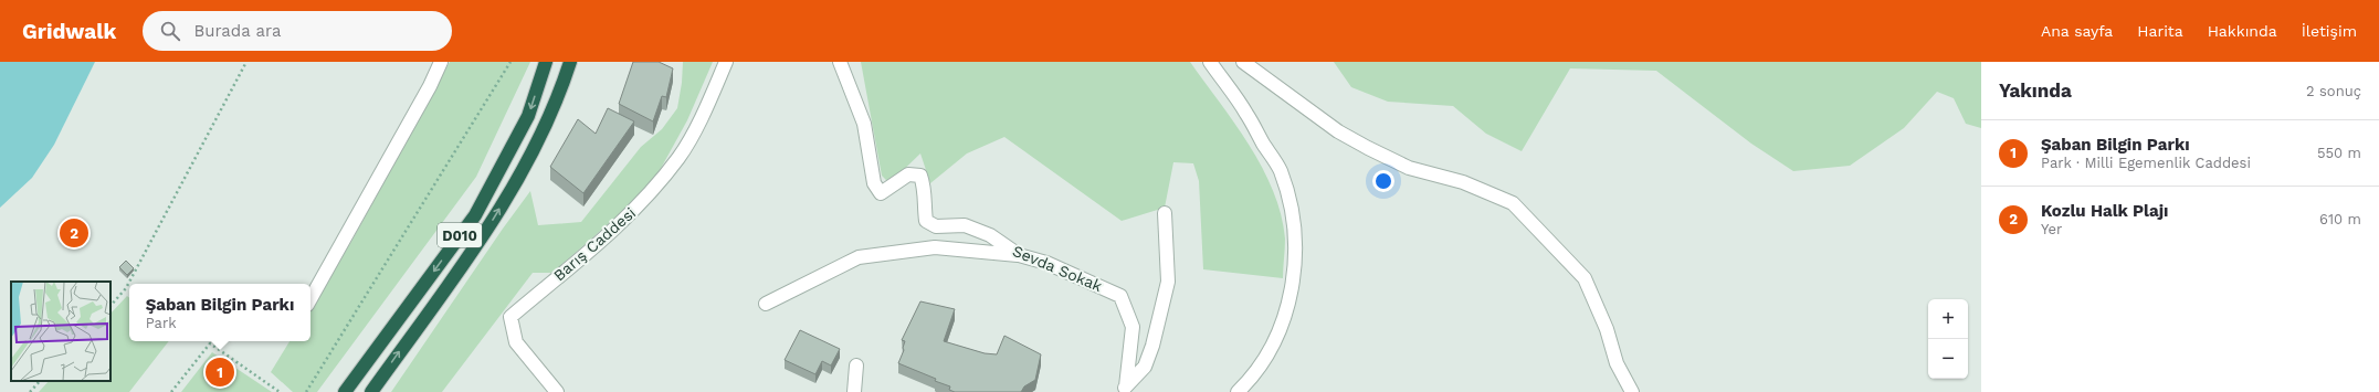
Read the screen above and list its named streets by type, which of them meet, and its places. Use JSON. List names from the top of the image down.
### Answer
{
  "streets": {
    "highway": ["D010"],
    "street": ["Barış Caddesi", "Sevda Sokak"]
  },
  "page": {
    "header": "Gridwalk",
    "search": "Burada ara",
    "nav": [
      "Ana sayfa",
      "Harita",
      "Hakkında",
      "İletişim"
    ],
    "heading": ["Yakında", "2 sonuç"],
    "list": [
      {
        "mark": "1",
        "name": "Şaban Bilgin Parkı",
        "note": "Park · Milli Egemenlik Caddesi",
        "value": "550 m"
      },
      {
        "mark": "2",
        "name": "Kozlu Halk Plajı",
        "note": "Yer",
        "value": "610 m"
      }
    ],
    "pins": ["2", "1"],
    "popup": ["Şaban Bilgin Parkı", "Park"],
    "map_buttons": ["+", "−"]
  }
}
